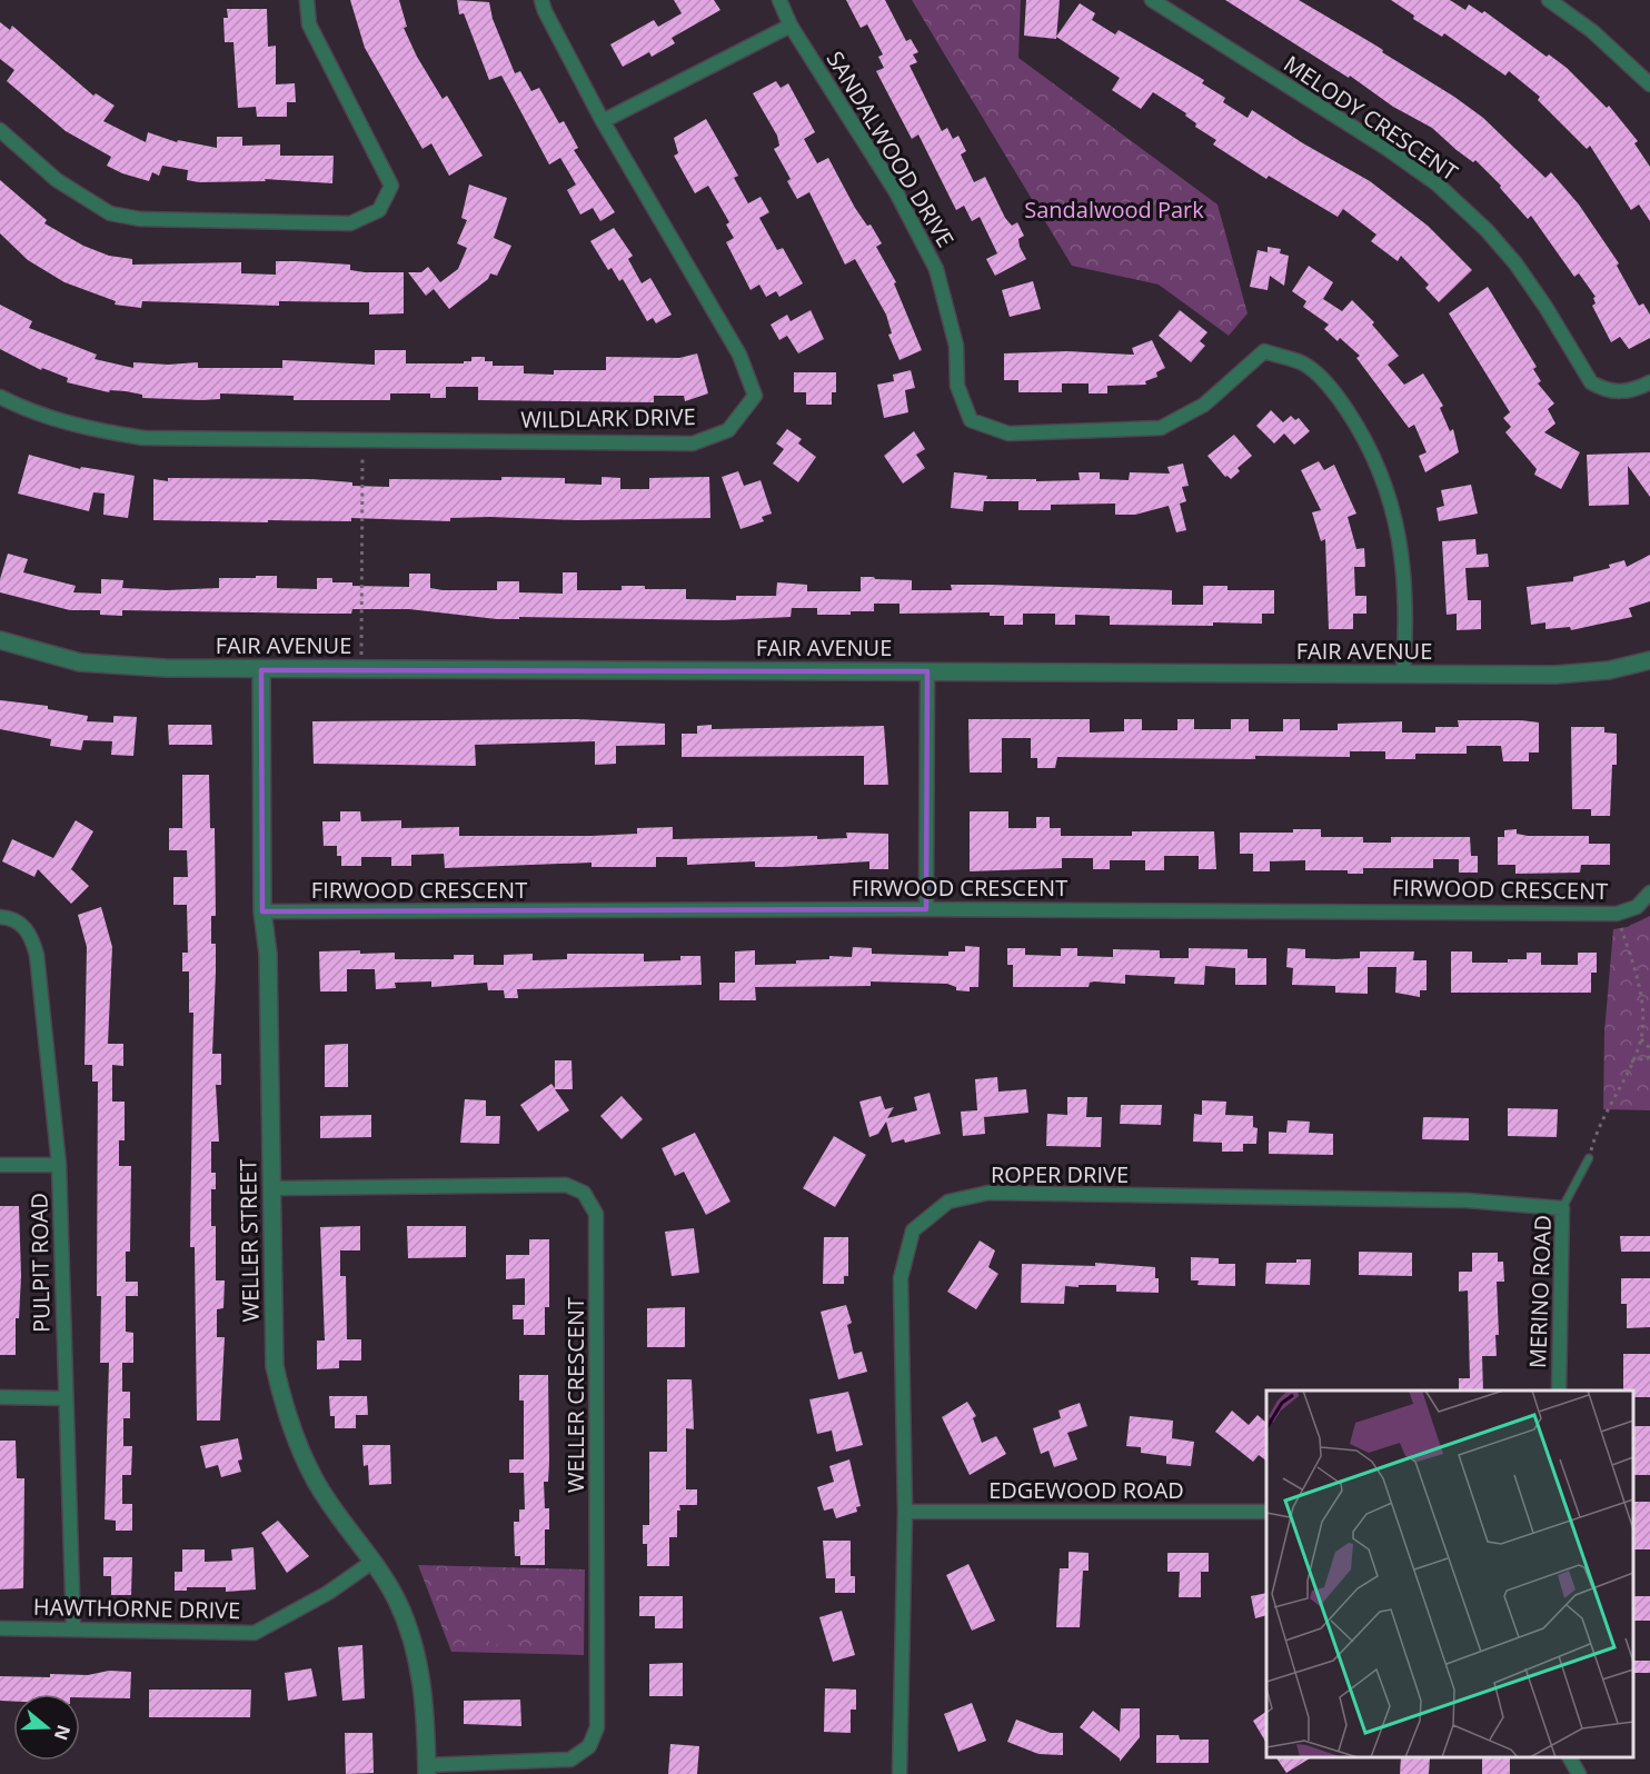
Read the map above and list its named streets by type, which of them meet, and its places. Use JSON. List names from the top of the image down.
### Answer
{
  "streets": {
    "street": [
      "MELODY CRESCENT",
      "SANDALWOOD DRIVE",
      "WILDLARK DRIVE",
      "FAIR AVENUE",
      "FIRWOOD CRESCENT",
      "ROPER DRIVE",
      "WELLER STREET",
      "PULPIT ROAD",
      "MERINO ROAD",
      "WELLER CRESCENT",
      "EDGEWOOD ROAD",
      "HAWTHORNE DRIVE"
    ]
  },
  "crossings": [
    ["SANDALWOOD DRIVE", "FAIR AVENUE"],
    ["FAIR AVENUE", "WELLER STREET"],
    ["FIRWOOD CRESCENT", "WELLER STREET"],
    ["ROPER DRIVE", "MERINO ROAD"],
    ["ROPER DRIVE", "EDGEWOOD ROAD"],
    ["WELLER STREET", "WELLER CRESCENT"],
    ["WELLER STREET", "HAWTHORNE DRIVE"],
    ["PULPIT ROAD", "HAWTHORNE DRIVE"]
  ],
  "parks": ["Sandalwood Park"],
  "north": "right"
}
